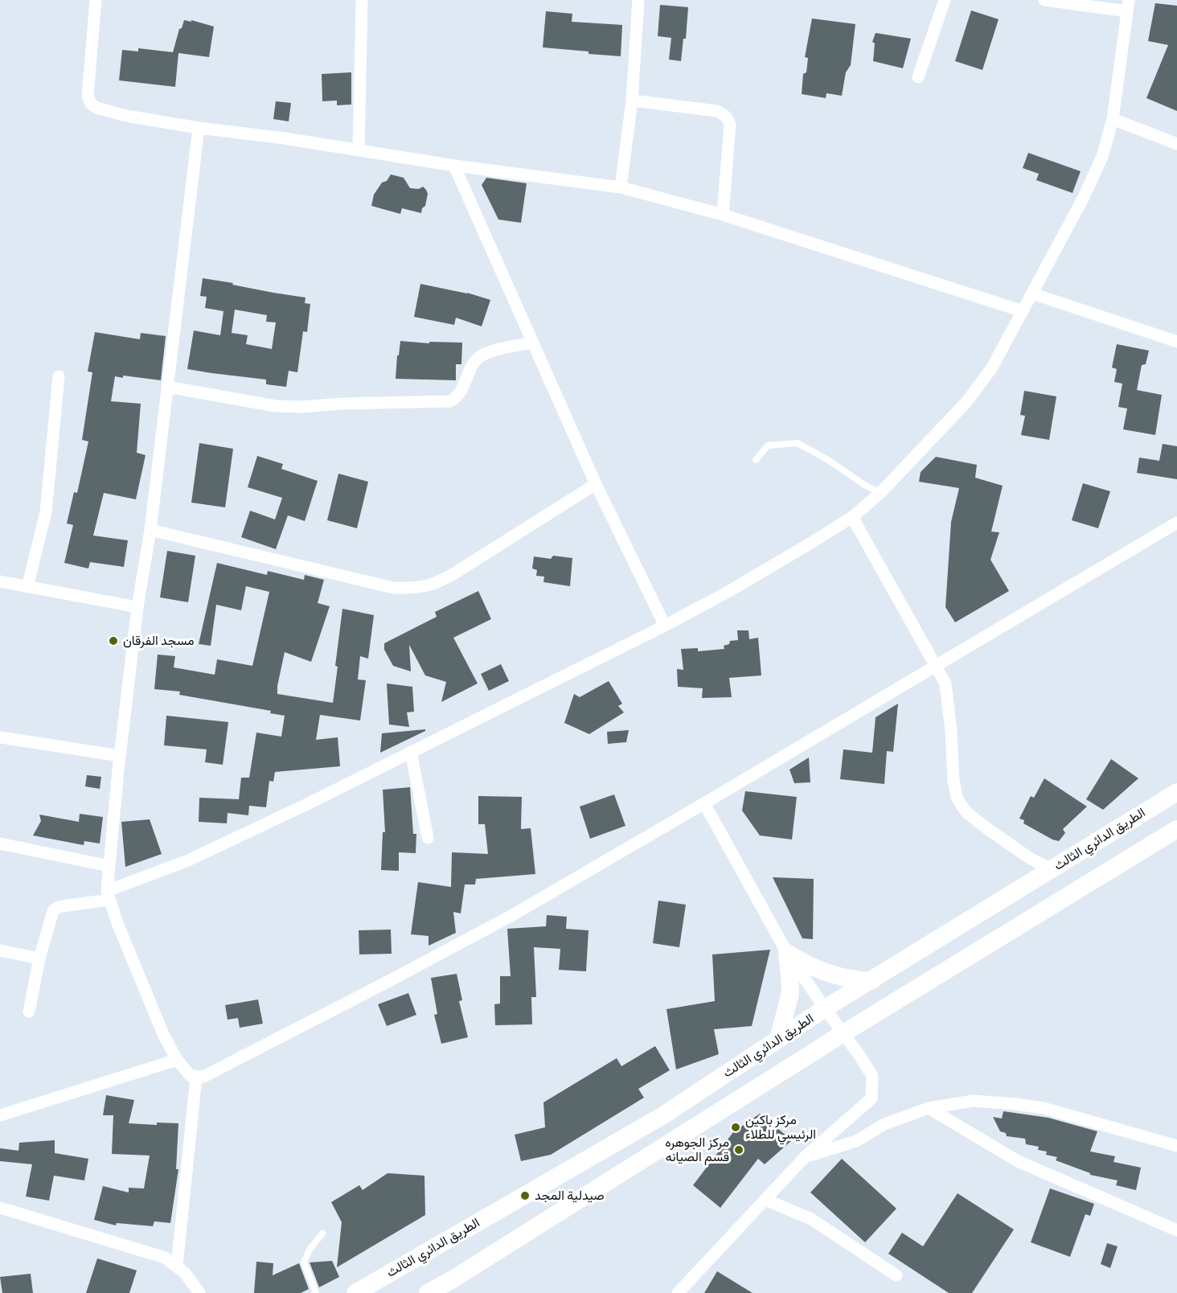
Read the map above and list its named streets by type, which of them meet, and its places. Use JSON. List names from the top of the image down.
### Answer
{
  "streets": {
    "main road": ["الطريق الدائري الثالث"]
  },
  "places": [
    "مسجد الفرقان",
    "مركز باكين الرئيسي للطلاء",
    "مركز الجوهره قسم الصيانه",
    "صيدلية المجد"
  ]
}
